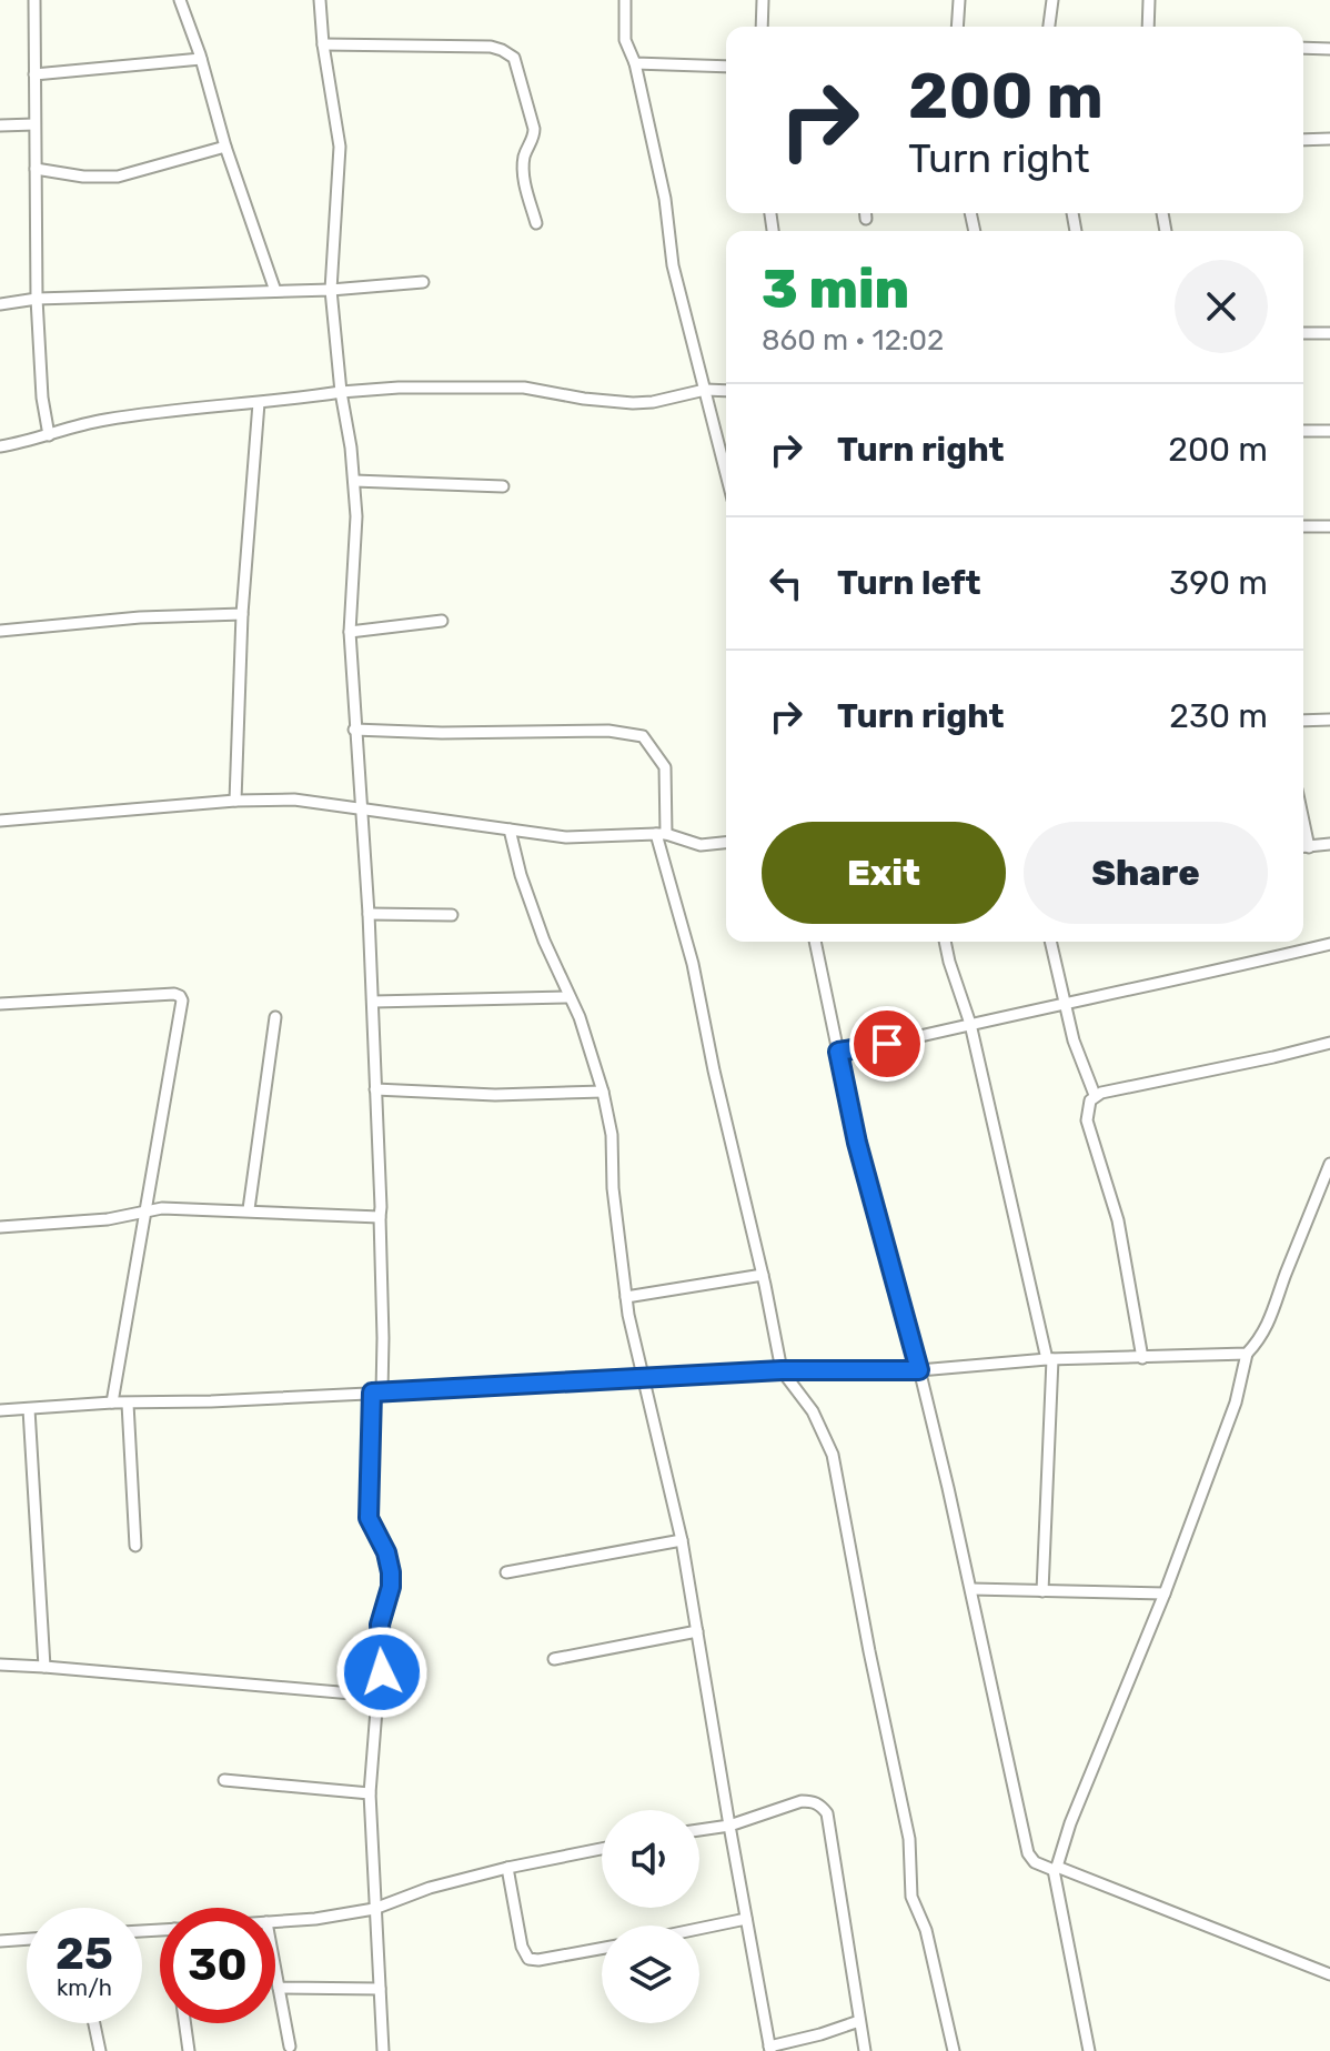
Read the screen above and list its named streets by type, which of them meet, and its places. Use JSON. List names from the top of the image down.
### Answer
{
  "page": {
    "turn": ["200 m", "Turn right"],
    "heading": ["3 min", "860 m · 12:02"],
    "list": [
      {
        "name": "Turn right",
        "value": "200 m"
      },
      {
        "name": "Turn left",
        "value": "390 m"
      },
      {
        "name": "Turn right",
        "value": "230 m"
      }
    ],
    "buttons": ["Exit", "Share"],
    "speed": "25 km/h",
    "limit": "30"
  }
}
